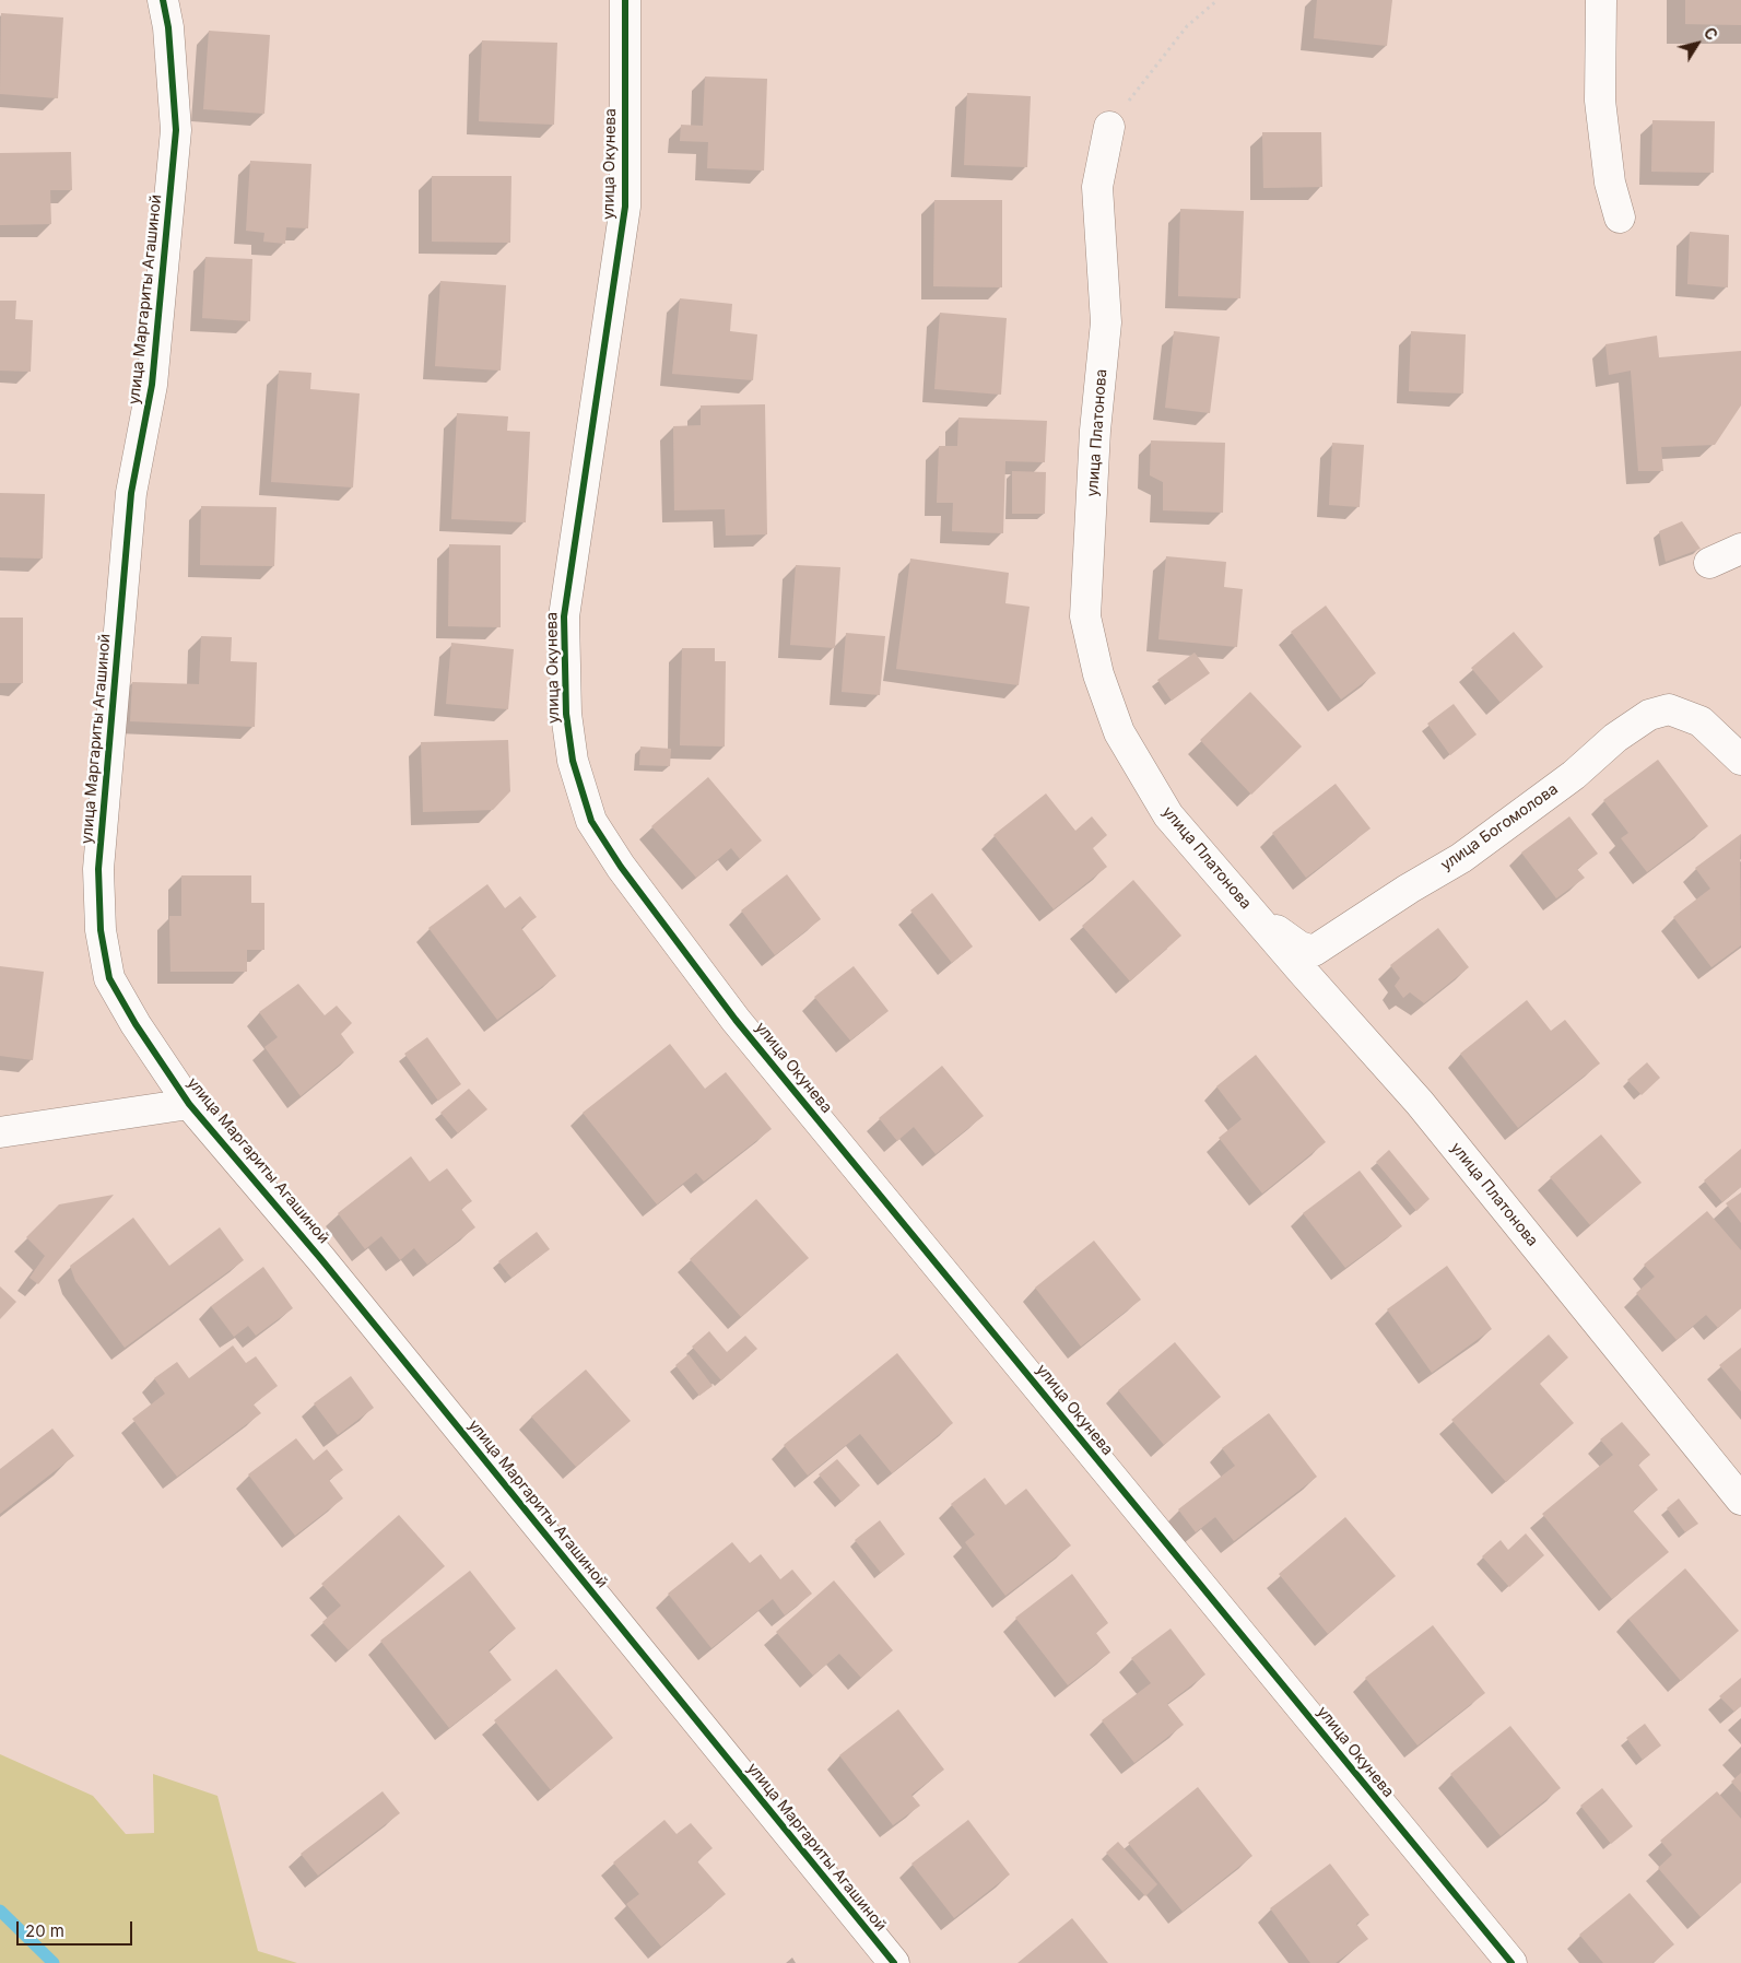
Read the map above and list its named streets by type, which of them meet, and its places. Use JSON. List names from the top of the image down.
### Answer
{
  "streets": {
    "street": [
      "улица Окунева",
      "улица Маргариты Агашиной",
      "улица Платонова",
      "улица Богомолова"
    ]
  },
  "crossings": [
    ["улица Платонова", "улица Богомолова"]
  ],
  "scale_bar": "20 m",
  "north": "top right"
}
